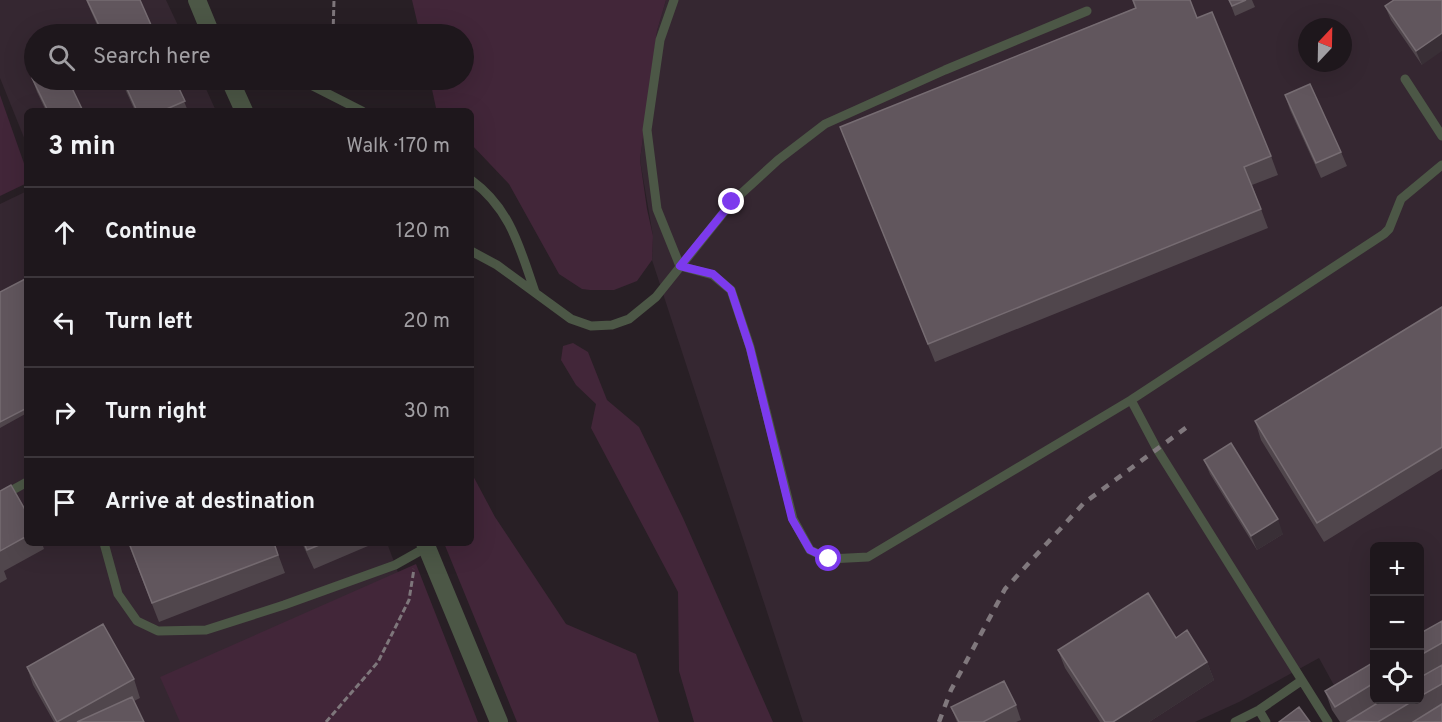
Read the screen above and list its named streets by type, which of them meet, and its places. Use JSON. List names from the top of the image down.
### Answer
{
  "north": "top",
  "page": {
    "search": "Search here",
    "heading": ["3 min", "Walk · 170 m"],
    "list": [
      ["Continue", "120 m"],
      ["Turn left", "20 m"],
      ["Turn right", "30 m"],
      "Arrive at destination"
    ],
    "map_buttons": ["+", "−"]
  }
}
